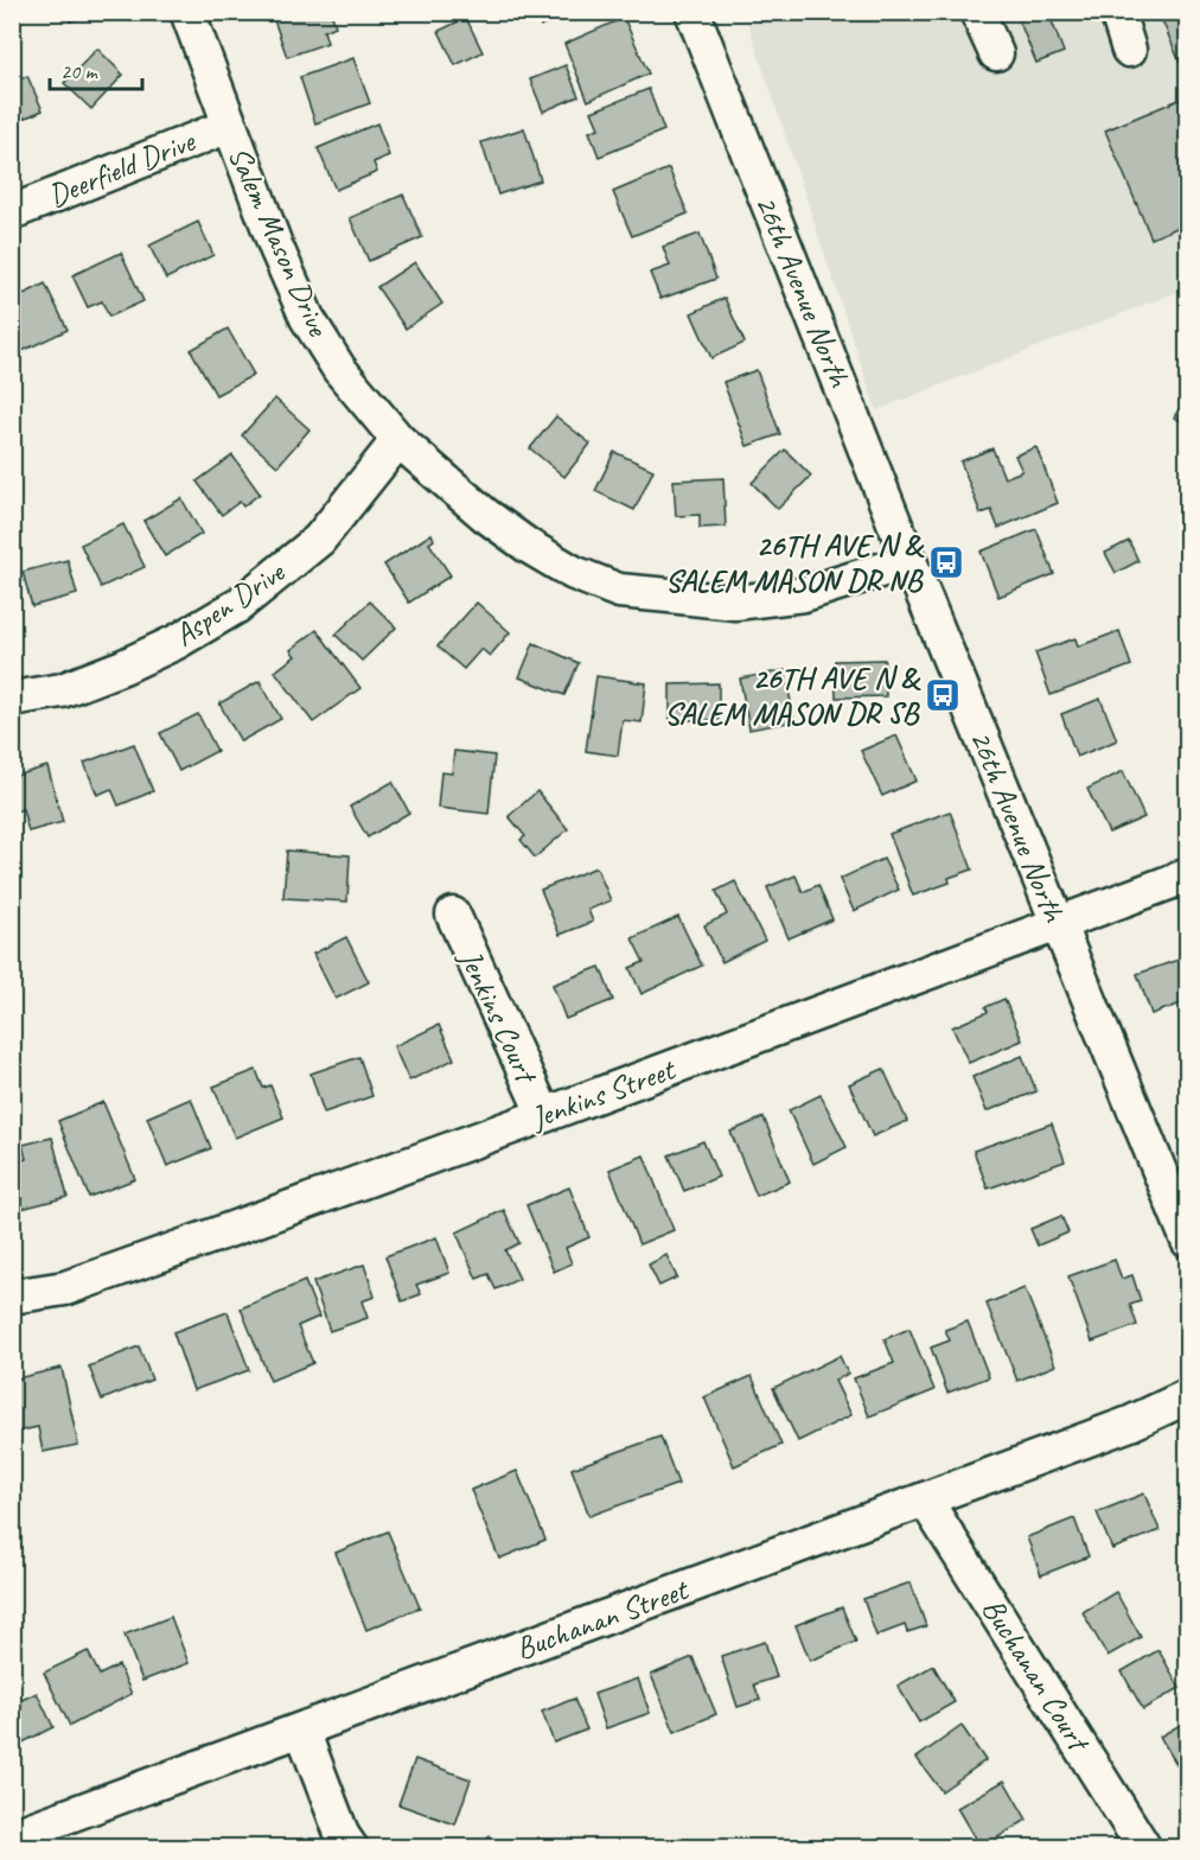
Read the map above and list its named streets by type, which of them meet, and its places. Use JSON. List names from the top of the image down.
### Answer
{
  "streets": {
    "street": [
      "Deerfield Drive",
      "Salem Mason Drive",
      "26th Avenue North",
      "Aspen Drive",
      "Jenkins Court",
      "Jenkins Street",
      "Buchanan Street",
      "Buchanan Court"
    ]
  },
  "crossings": [
    ["Deerfield Drive", "Salem Mason Drive"],
    ["Salem Mason Drive", "26th Avenue North"],
    ["Salem Mason Drive", "Aspen Drive"],
    ["26th Avenue North", "Jenkins Street"],
    ["Jenkins Court", "Jenkins Street"],
    ["Buchanan Street", "Buchanan Court"]
  ],
  "places": {
    "bus stop": ["26TH AVE N & SALEM MASON DR NB", "26TH AVE N & SALEM MASON DR SB"]
  },
  "scale_bar": "20 m"
}
